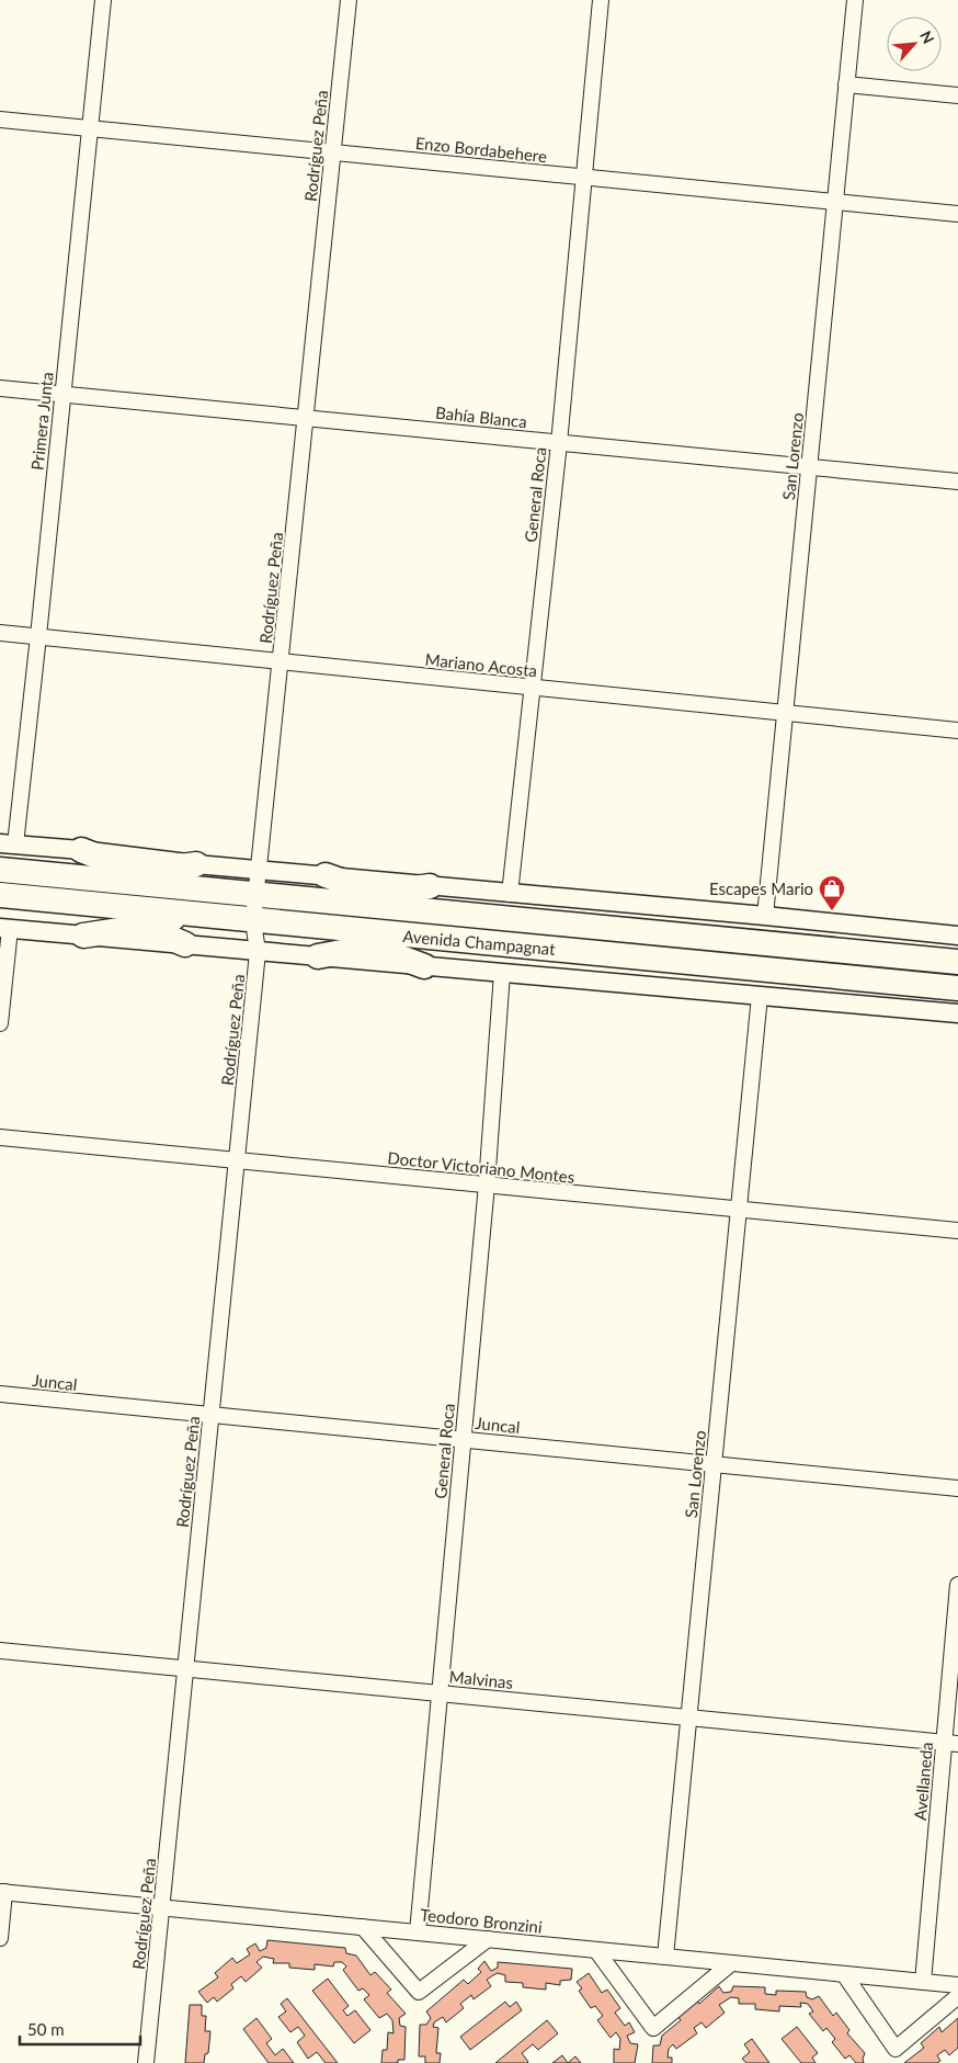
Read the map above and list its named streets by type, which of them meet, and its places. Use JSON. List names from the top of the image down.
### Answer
{
  "streets": {
    "highway": ["Avenida Champagnat"],
    "street": [
      "Rodríguez Peña",
      "Enzo Bordabehere",
      "Bahía Blanca",
      "Primera Junta",
      "San Lorenzo",
      "General Roca",
      "Mariano Acosta",
      "Doctor Victoriano Montes",
      "Juncal",
      "Malvinas",
      "Avellaneda",
      "Teodoro Bronzini"
    ]
  },
  "crossings": [
    ["Rodríguez Peña", "Enzo Bordabehere"],
    ["Rodríguez Peña", "Bahía Blanca"],
    ["Rodríguez Peña", "Mariano Acosta"],
    ["Rodríguez Peña", "Avenida Champagnat"],
    ["Rodríguez Peña", "Doctor Victoriano Montes"],
    ["Rodríguez Peña", "Juncal"],
    ["Rodríguez Peña", "Malvinas"],
    ["Rodríguez Peña", "Teodoro Bronzini"],
    ["Enzo Bordabehere", "Primera Junta"],
    ["Enzo Bordabehere", "San Lorenzo"],
    ["Enzo Bordabehere", "General Roca"],
    ["Bahía Blanca", "Primera Junta"],
    ["Bahía Blanca", "San Lorenzo"],
    ["Bahía Blanca", "General Roca"],
    ["Primera Junta", "Mariano Acosta"],
    ["Primera Junta", "Avenida Champagnat"],
    ["San Lorenzo", "Mariano Acosta"],
    ["San Lorenzo", "Avenida Champagnat"],
    ["San Lorenzo", "Doctor Victoriano Montes"],
    ["San Lorenzo", "Juncal"],
    ["San Lorenzo", "Malvinas"],
    ["San Lorenzo", "Teodoro Bronzini"],
    ["General Roca", "Mariano Acosta"],
    ["General Roca", "Avenida Champagnat"],
    ["General Roca", "Doctor Victoriano Montes"],
    ["General Roca", "Juncal"],
    ["General Roca", "Malvinas"],
    ["General Roca", "Teodoro Bronzini"],
    ["Malvinas", "Avellaneda"],
    ["Avellaneda", "Teodoro Bronzini"]
  ],
  "places": {
    "shop": ["Escapes Mario"]
  },
  "scale_bar": "50 m",
  "north": "top right"
}
